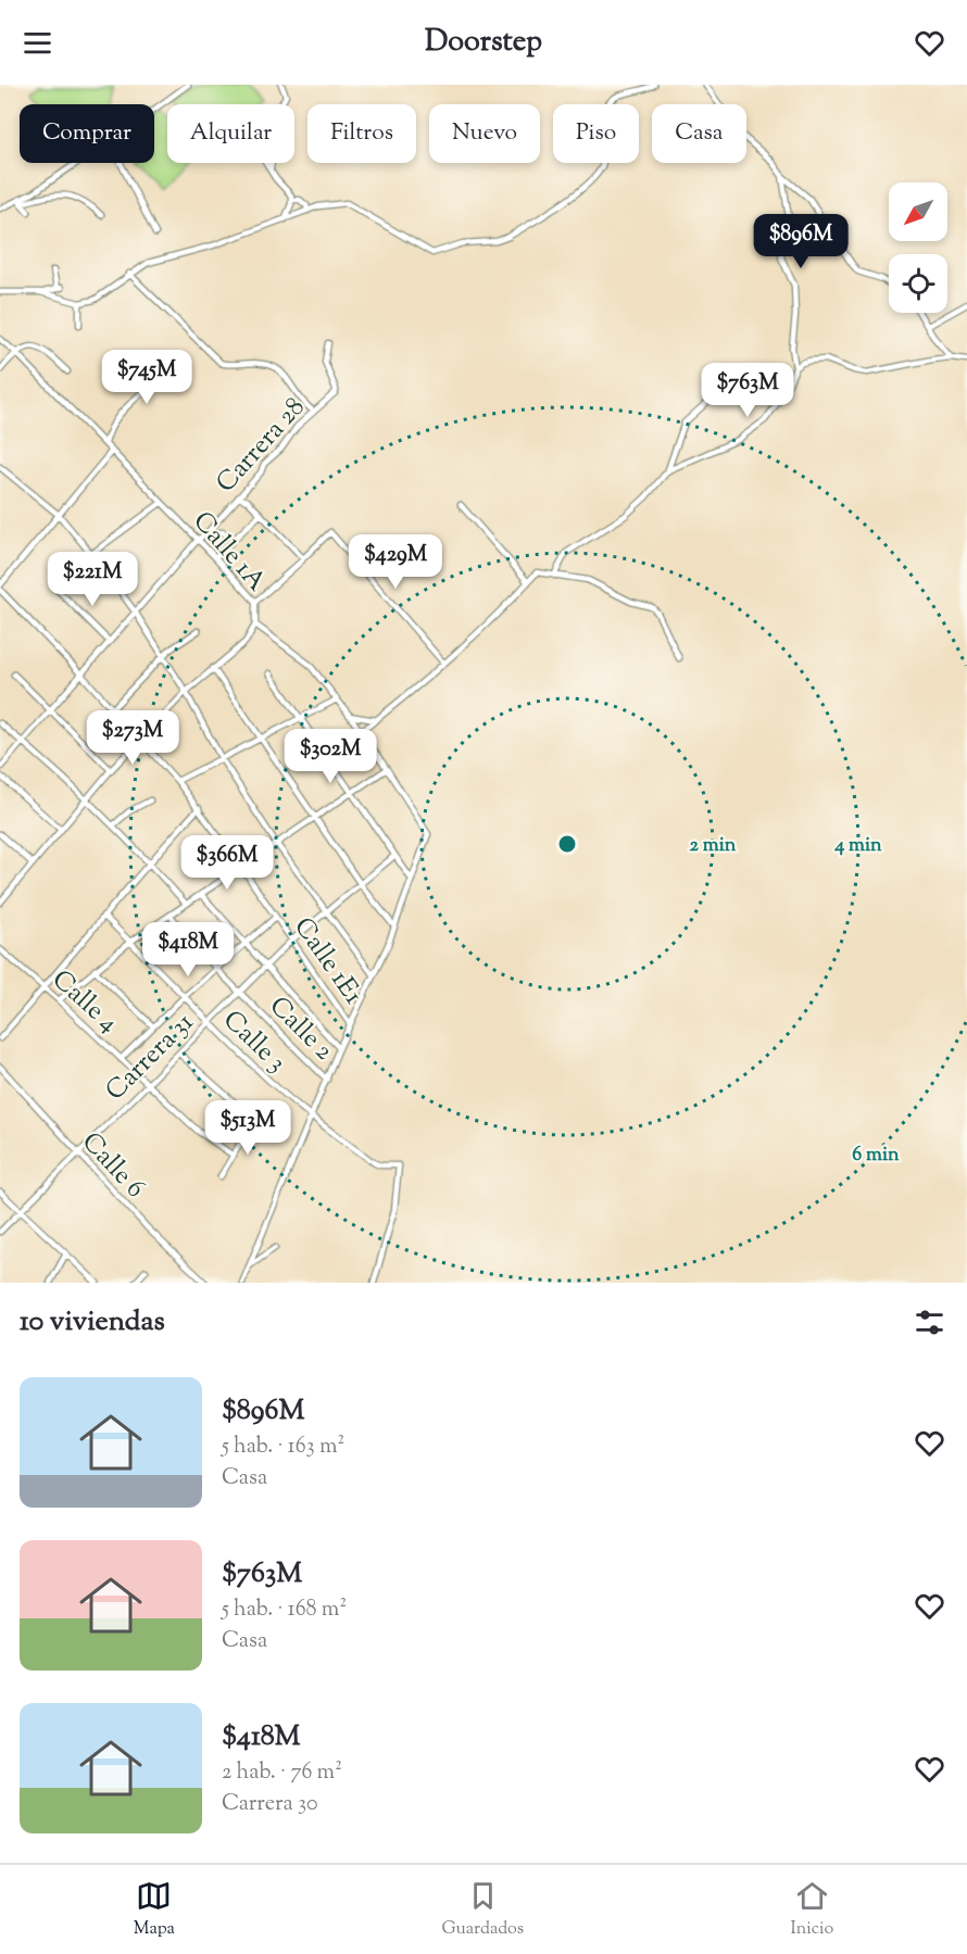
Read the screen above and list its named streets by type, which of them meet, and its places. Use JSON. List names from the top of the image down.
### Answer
{
  "streets": {
    "street": [
      "Carrera 28",
      "Calle 1A",
      "Calle 1E1",
      "Calle 4",
      "Calle 2",
      "Calle 3",
      "Carrera 31",
      "Calle 6"
    ]
  },
  "crossings": [
    ["Carrera 28", "Calle 1A"],
    ["Carrera 28", "Calle 1E1"],
    ["Calle 1E1", "Carrera 31"],
    ["Calle 4", "Carrera 31"],
    ["Calle 2", "Carrera 31"],
    ["Calle 3", "Carrera 31"],
    ["Carrera 31", "Calle 6"]
  ],
  "north": "bottom left",
  "page": {
    "header": "Doorstep",
    "chip": [
      "Comprar",
      "Alquilar",
      "Filtros",
      "Nuevo",
      "Piso",
      "Casa"
    ],
    "price": [
      "$896M",
      "$745M",
      "$763M",
      "$429M",
      "$221M",
      "$273M",
      "$302M",
      "$366M",
      "$418M",
      "$513M"
    ],
    "heading": "10 viviendas",
    "list": [
      {
        "name": "$896M",
        "note": "5 hab. · 163 m² · Casa"
      },
      {
        "name": "$763M",
        "note": "5 hab. · 168 m² · Casa"
      },
      {
        "name": "$418M",
        "note": "2 hab. · 76 m² · Carrera 30"
      }
    ],
    "tabs": ["Mapa", "Guardados", "Inicio"]
  },
  "rings": ["2 min", "4 min", "6 min"]
}
